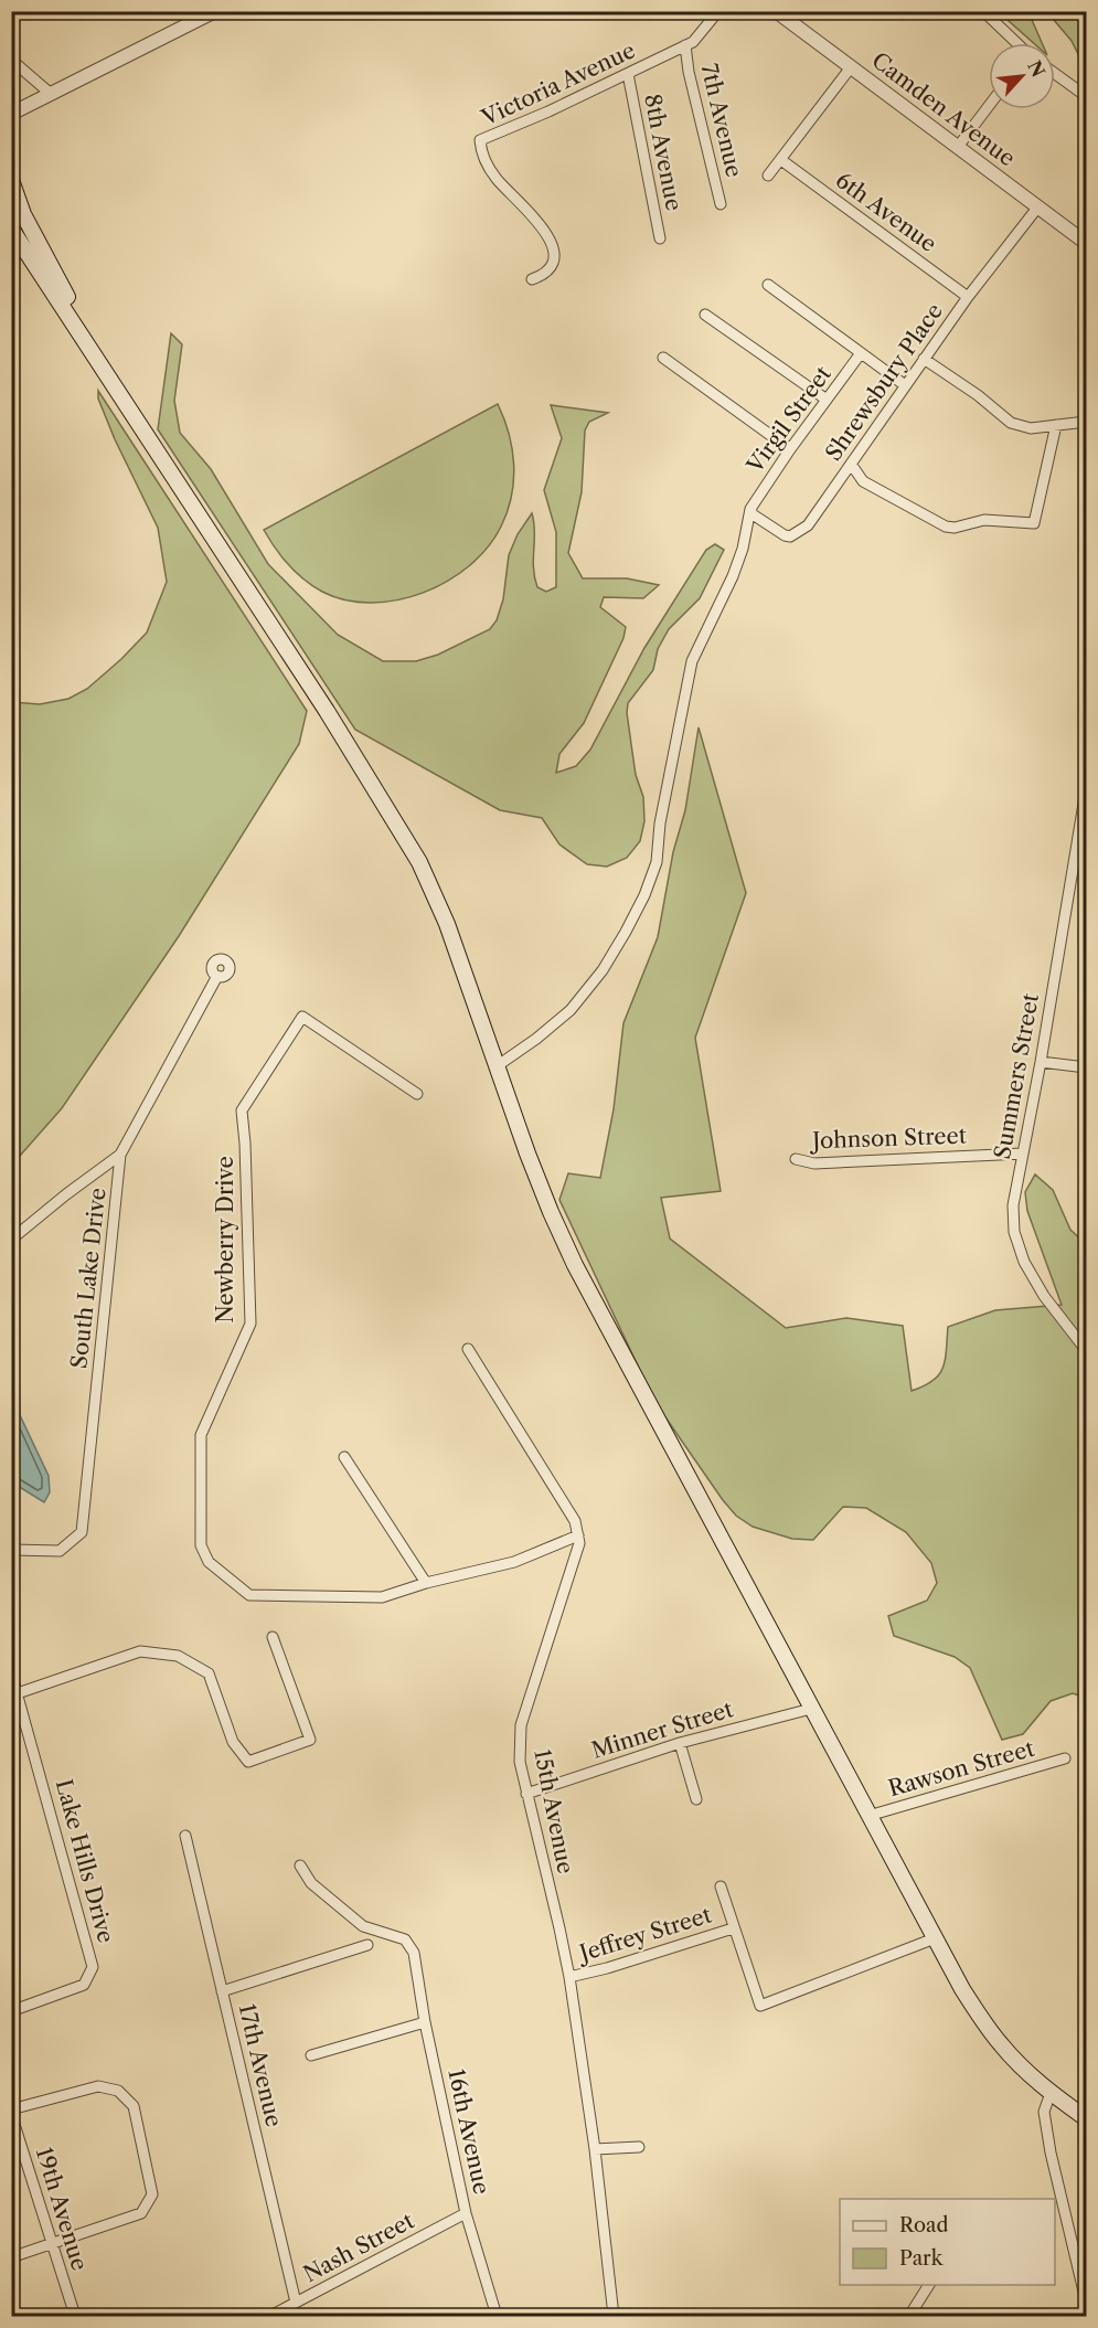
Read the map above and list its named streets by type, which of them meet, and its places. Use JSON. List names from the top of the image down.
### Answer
{
  "streets": {
    "street": [
      "Victoria Avenue",
      "Camden Avenue",
      "7th Avenue",
      "8th Avenue",
      "6th Avenue",
      "Shrewsbury Place",
      "Virgil Street",
      "Summers Street",
      "Johnson Street",
      "Newberry Drive",
      "South Lake Drive",
      "Minner Street",
      "Rawson Street",
      "15th Avenue",
      "Lake Hills Drive",
      "Jeffrey Street",
      "17th Avenue",
      "16th Avenue",
      "19th Avenue",
      "Nash Street"
    ]
  },
  "crossings": [
    ["Victoria Avenue", "7th Avenue"],
    ["Victoria Avenue", "8th Avenue"],
    ["Camden Avenue", "Shrewsbury Place"],
    ["6th Avenue", "Shrewsbury Place"],
    ["Shrewsbury Place", "Virgil Street"],
    ["Summers Street", "Johnson Street"],
    ["Newberry Drive", "15th Avenue"],
    ["Minner Street", "15th Avenue"],
    ["15th Avenue", "Jeffrey Street"],
    ["17th Avenue", "Nash Street"],
    ["16th Avenue", "Nash Street"]
  ],
  "legend": ["Road", "Park"],
  "north": "top right"
}
